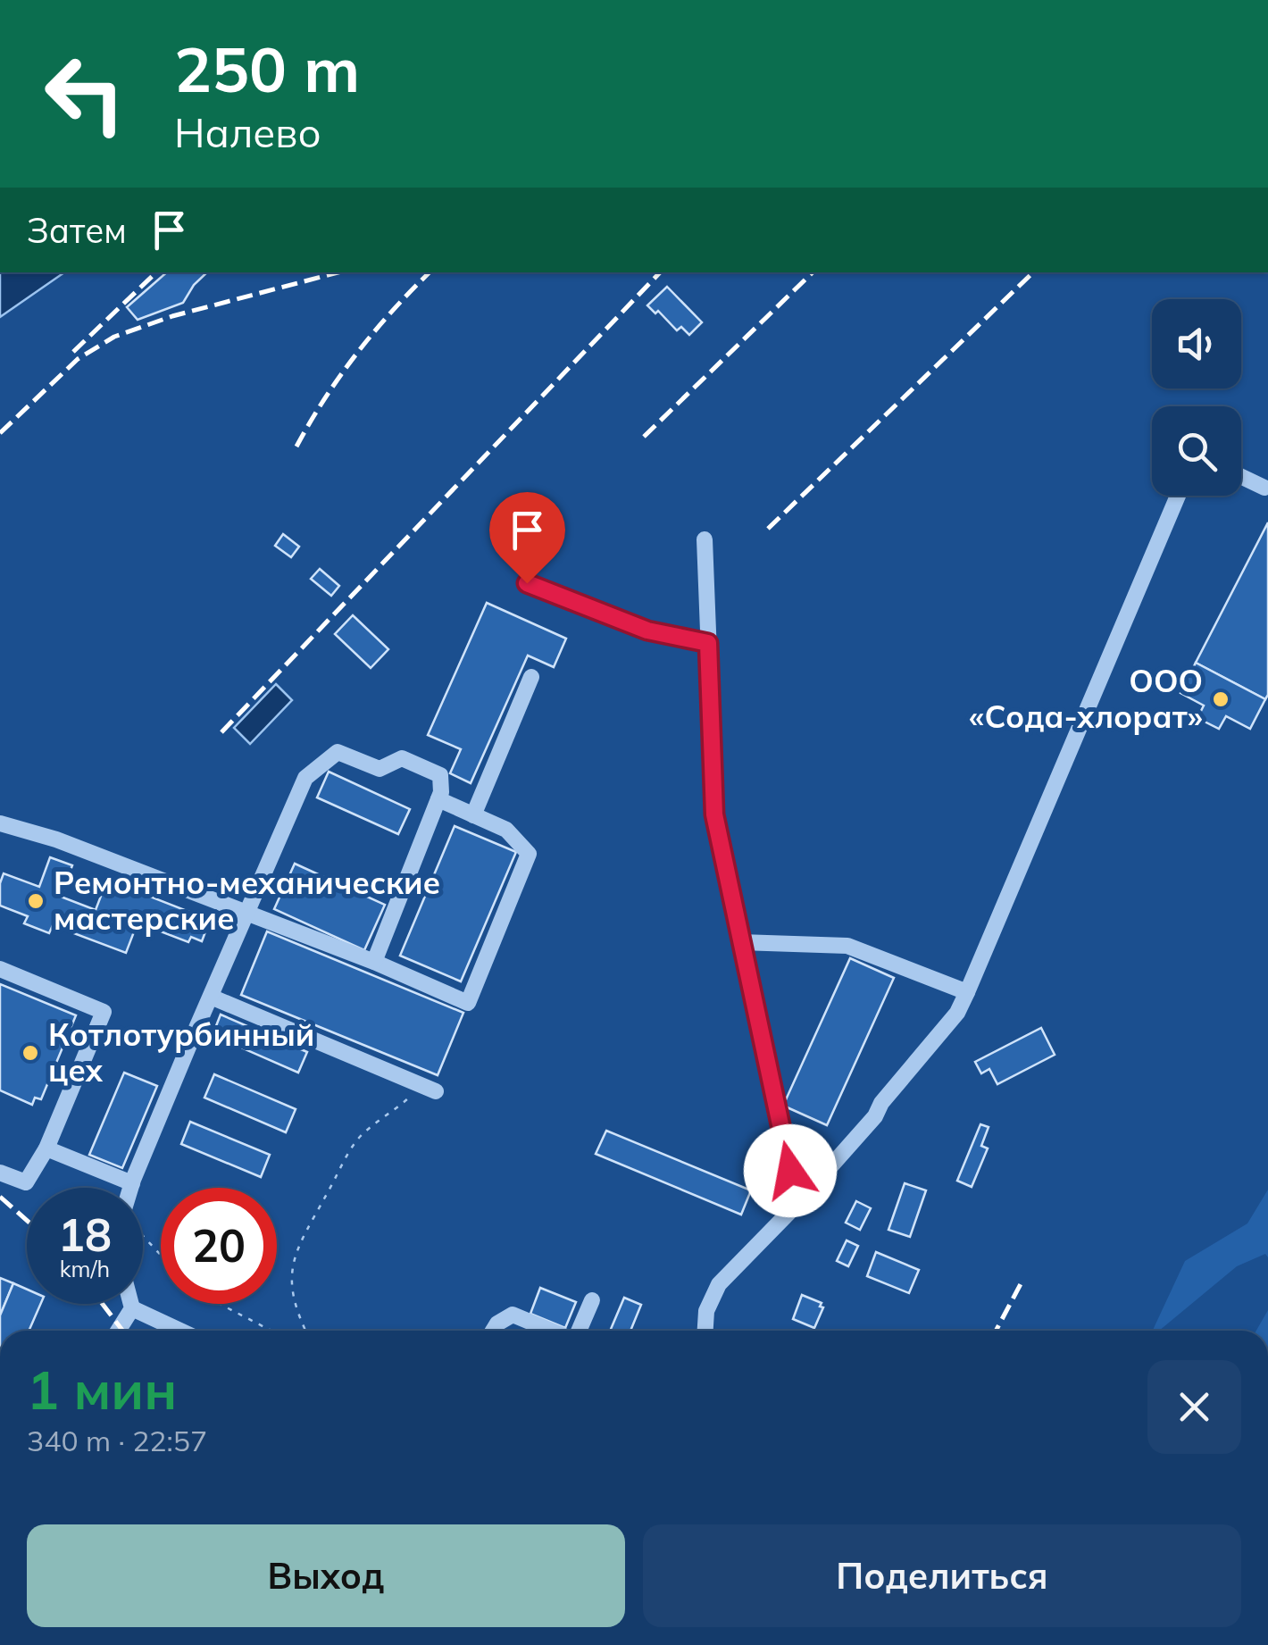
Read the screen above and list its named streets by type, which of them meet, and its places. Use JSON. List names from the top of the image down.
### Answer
{
  "places": ["ООО «Сода-хлорат»", "Ремонтно-механические мастерские", "Котлотурбинный цех"],
  "page": {
    "turn": ["250 m", "Налево"],
    "then": "Затем",
    "speed": "18 km/h",
    "limit": "20",
    "heading": ["1 мин", "340 m · 22:57"],
    "buttons": ["Выход", "Поделиться"]
  }
}
